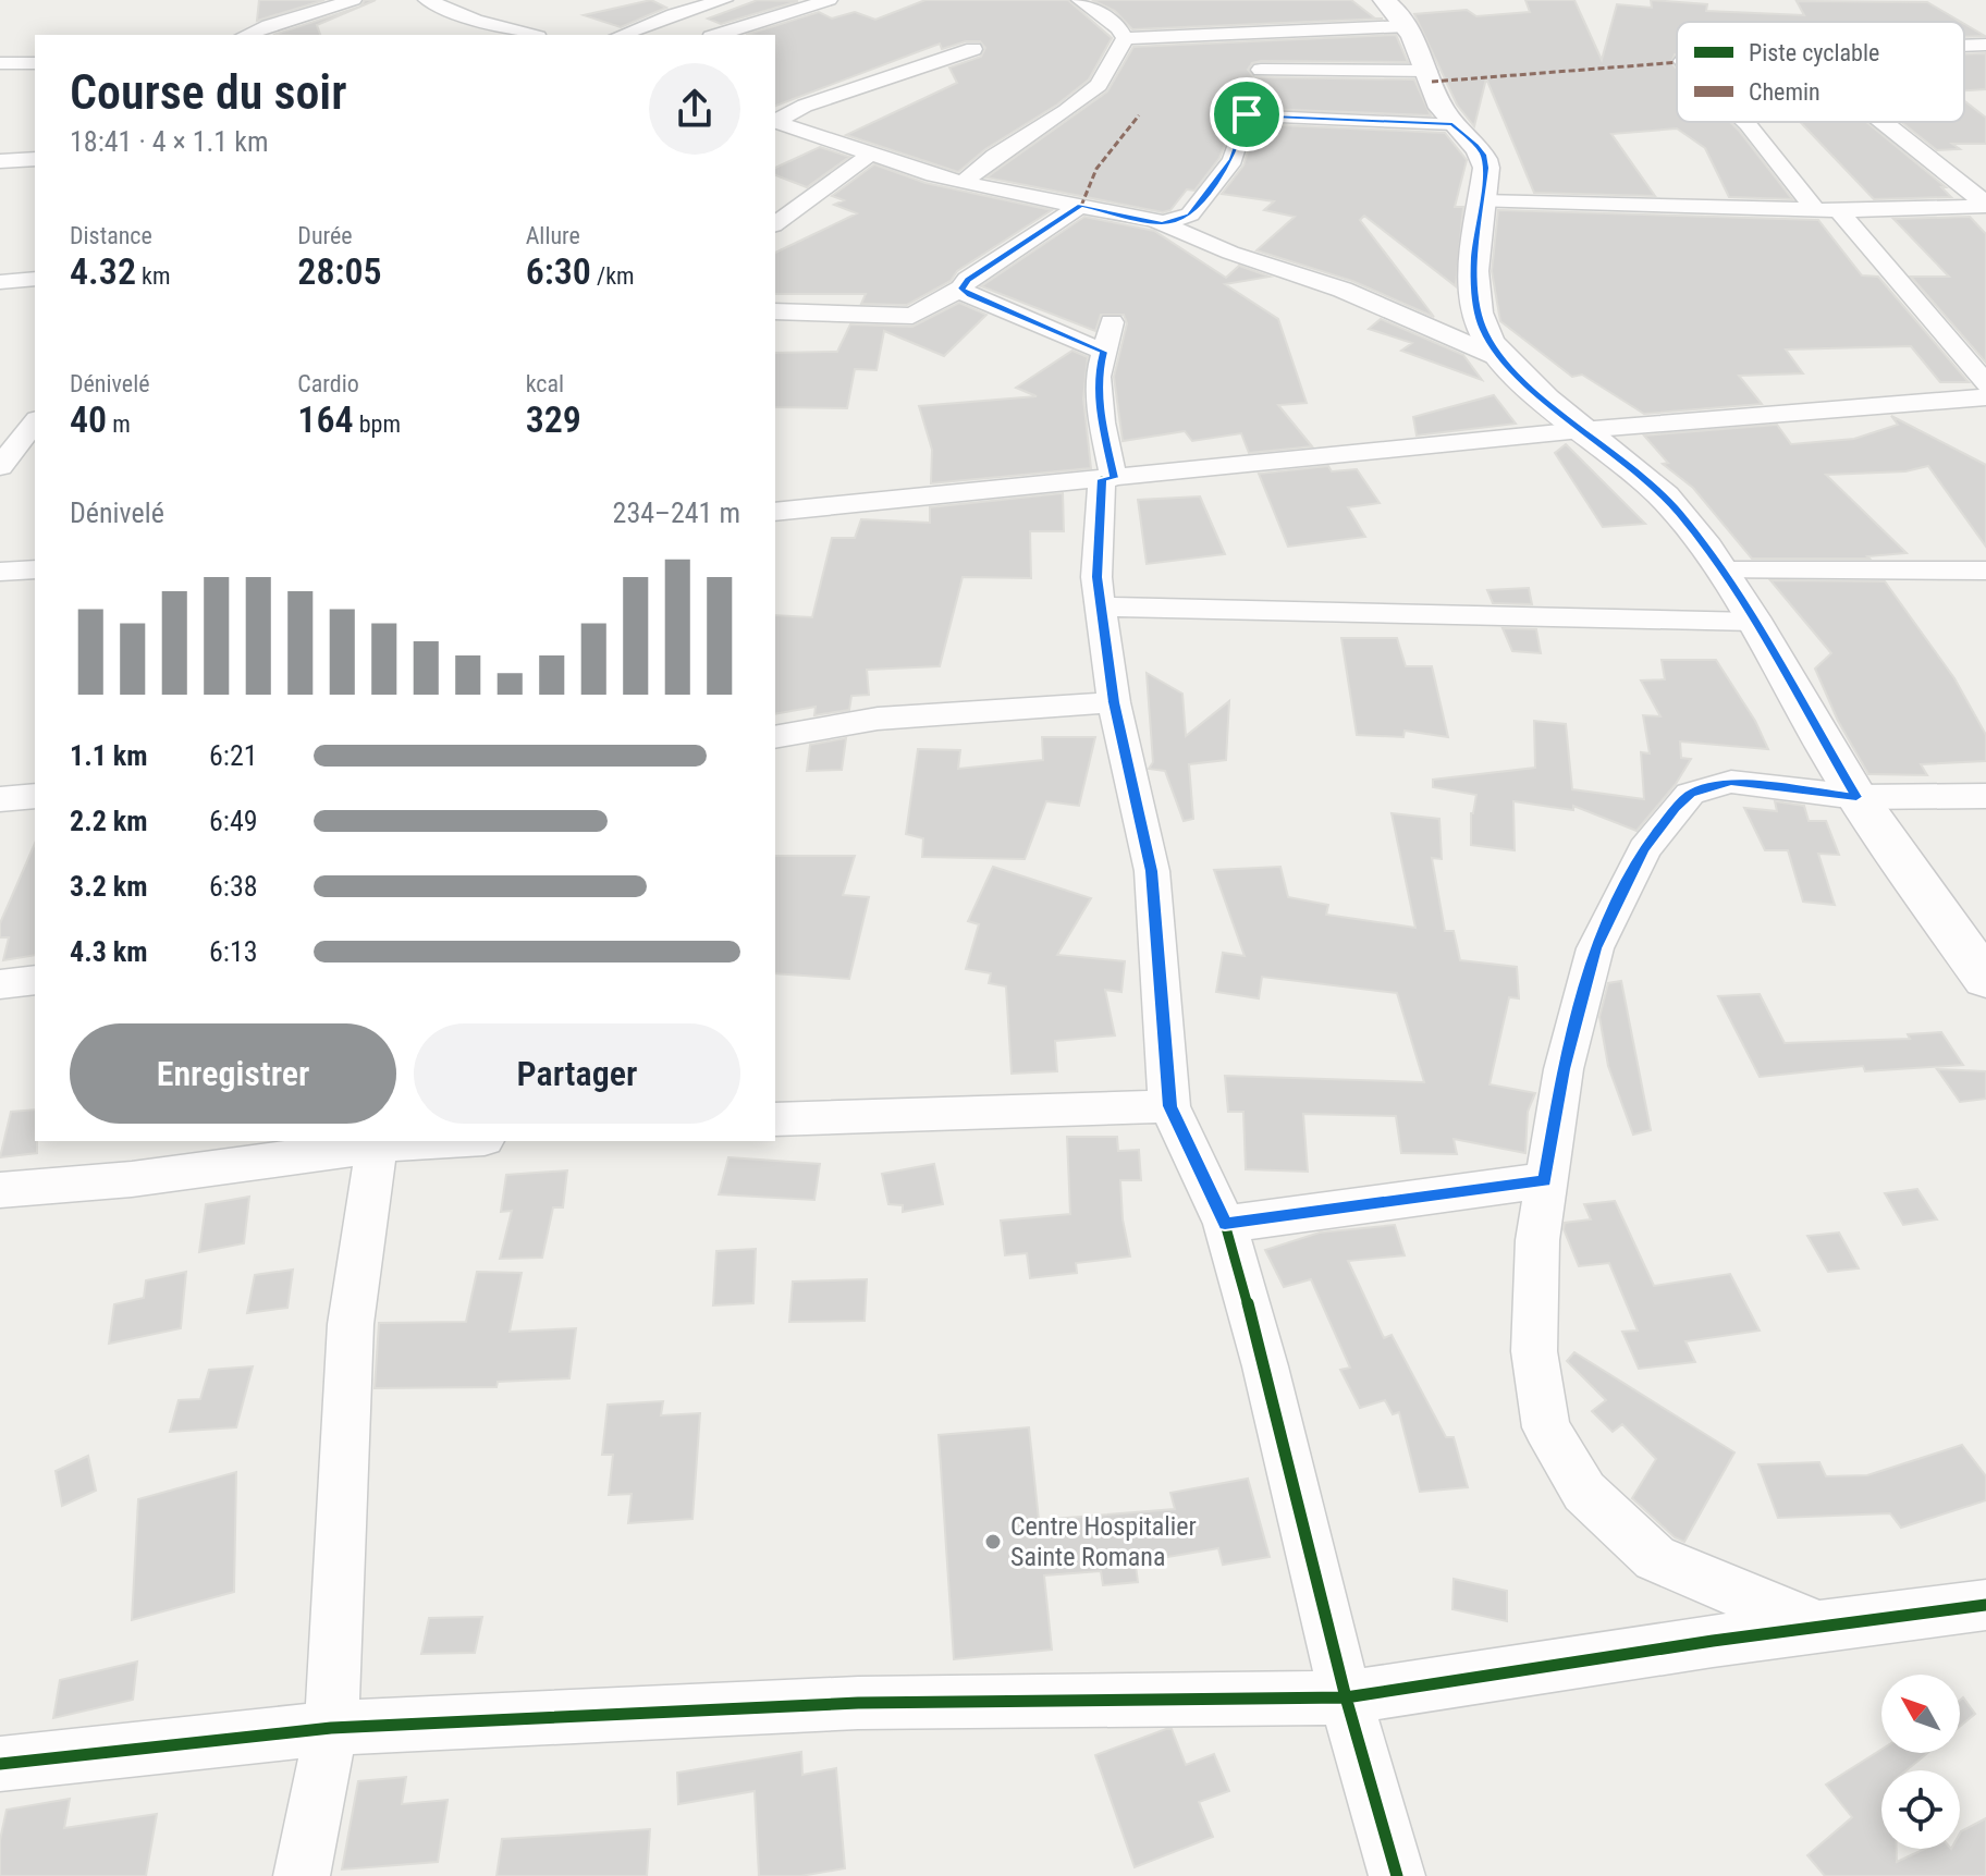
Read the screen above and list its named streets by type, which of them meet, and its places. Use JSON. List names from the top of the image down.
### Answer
{
  "places": ["Centre Hospitalier Sainte Romana"],
  "legend": ["Piste cyclable", "Chemin"],
  "north": "top left",
  "page": {
    "heading": ["Course du soir", "18:41 · 4 × 1.1 km"],
    "stats": [
      ["Distance", "4.32 km"],
      ["Durée", "28:05"],
      ["Allure", "6:30 /km"],
      ["Dénivelé", "40 m"],
      ["Cardio", "164 bpm"],
      ["kcal", "329"]
    ],
    "chart": ["Dénivelé", "234–241 m"],
    "list": [
      {
        "name": "1.1 km",
        "note": "6:21"
      },
      {
        "name": "2.2 km",
        "note": "6:49"
      },
      {
        "name": "3.2 km",
        "note": "6:38"
      },
      {
        "name": "4.3 km",
        "note": "6:13"
      }
    ],
    "buttons": ["Enregistrer", "Partager"]
  }
}
